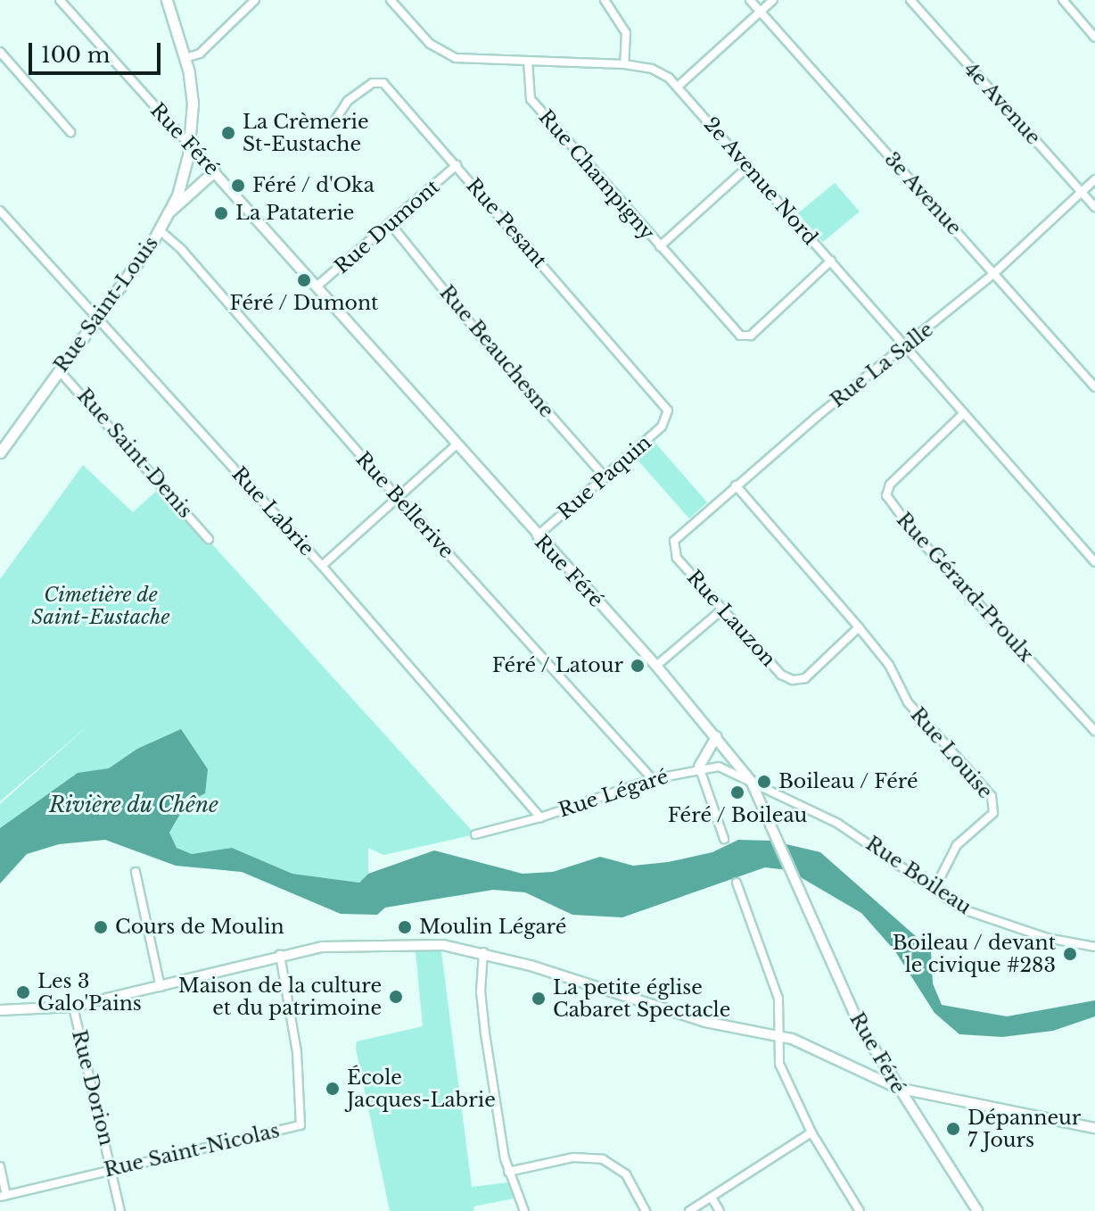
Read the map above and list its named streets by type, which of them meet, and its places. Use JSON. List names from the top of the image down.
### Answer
{
  "streets": {
    "main road": ["Rue Saint-Louis"],
    "street": [
      "4e Avenue",
      "Rue Féré",
      "Rue Champigny",
      "2e Avenue Nord",
      "3e Avenue",
      "Rue Pesant",
      "Rue Dumont",
      "Rue Beauchesne",
      "Rue La Salle",
      "Rue Saint-Denis",
      "Rue Paquin",
      "Rue Bellerive",
      "Rue Labrie",
      "Rue Gérard-Proulx",
      "Rue Lauzon",
      "Rue Louise",
      "Rue Légaré",
      "Rue Boileau",
      "Rue Dorion",
      "Rue Saint-Nicolas"
    ]
  },
  "crossings": [
    ["4e Avenue", "Rue La Salle"],
    ["Rue Féré", "Rue Dumont"],
    ["Rue Féré", "Rue Saint-Louis"],
    ["Rue Féré", "Rue Paquin"],
    ["Rue Féré", "Rue Légaré"],
    ["Rue Féré", "Rue Boileau"],
    ["Rue Champigny", "2e Avenue Nord"],
    ["2e Avenue Nord", "Rue La Salle"],
    ["2e Avenue Nord", "Rue Gérard-Proulx"],
    ["3e Avenue", "Rue La Salle"],
    ["Rue Pesant", "Rue Dumont"],
    ["Rue Pesant", "Rue Paquin"],
    ["Rue Dumont", "Rue Beauchesne"],
    ["Rue Saint-Louis", "Rue Saint-Denis"],
    ["Rue Saint-Louis", "Rue Bellerive"],
    ["Rue Saint-Louis", "Rue Labrie"],
    ["Rue Beauchesne", "Rue Paquin"],
    ["Rue La Salle", "Rue Lauzon"],
    ["Rue La Salle", "Rue Louise"],
    ["Rue Bellerive", "Rue Légaré"],
    ["Rue Labrie", "Rue Légaré"],
    ["Rue Lauzon", "Rue Louise"],
    ["Rue Louise", "Rue Boileau"],
    ["Rue Légaré", "Rue Boileau"],
    ["Rue Dorion", "Rue Saint-Nicolas"]
  ],
  "water": ["Rivière du Chêne"],
  "parks": ["Cimetière de Saint-Eustache"],
  "places": [
    "La Crèmerie St-Eustache",
    "Féré / d'Oka",
    "La Pataterie",
    "Féré / Dumont",
    "Féré / Latour",
    "Boileau / Féré",
    "Féré / Boileau",
    "Cours de Moulin",
    "Moulin Légaré",
    "Boileau / devant le civique #283",
    "Les 3 Galo'Pains",
    "Maison de la culture et du patrimoine",
    "La petite église Cabaret Spectacle",
    "École Jacques-Labrie",
    "Dépanneur 7 Jours"
  ],
  "scale_bar": "100 m"
}
